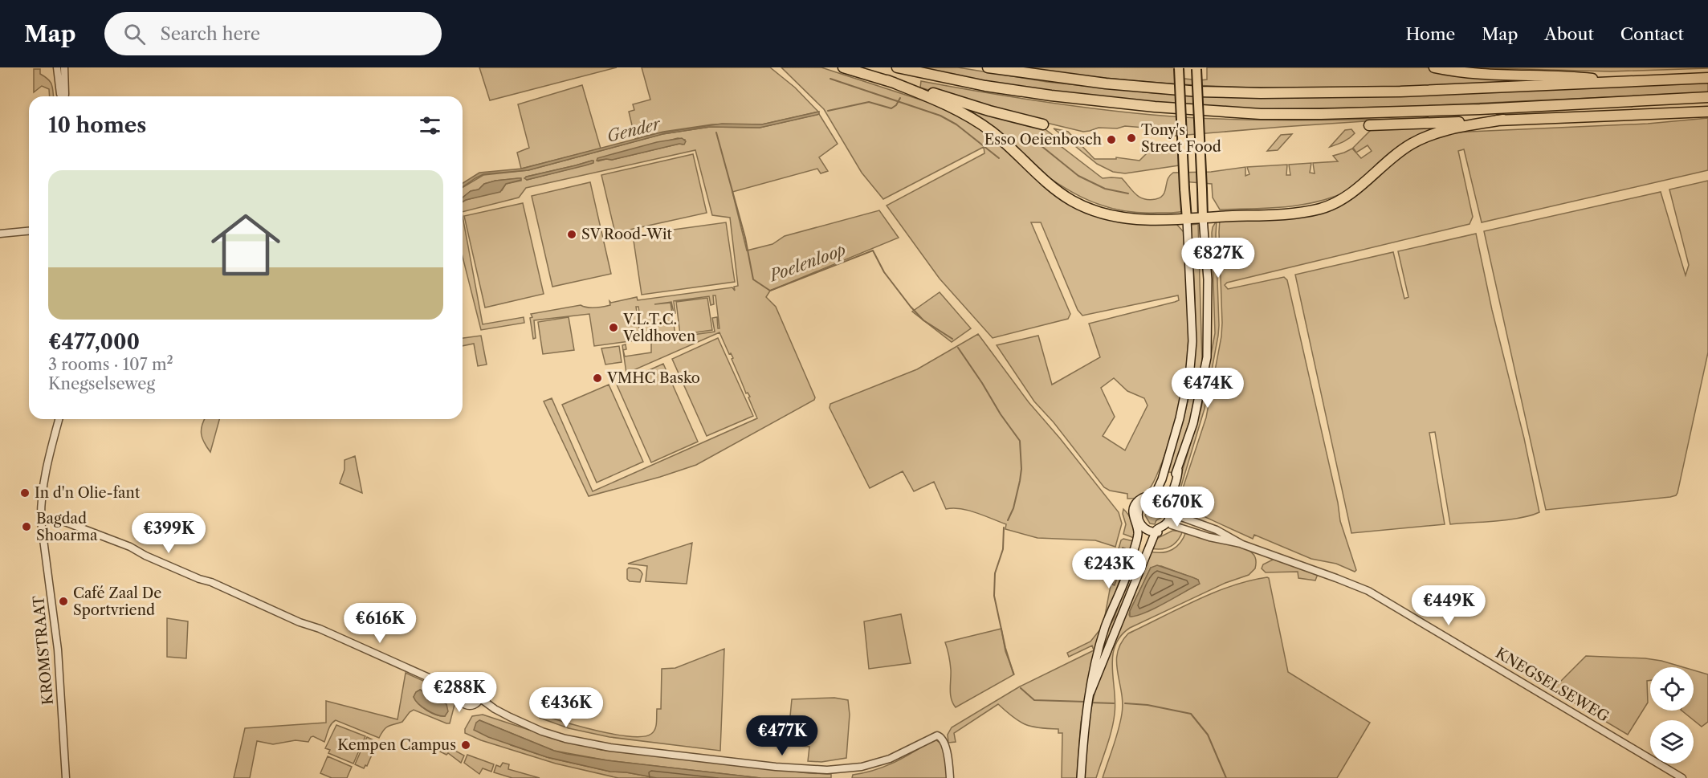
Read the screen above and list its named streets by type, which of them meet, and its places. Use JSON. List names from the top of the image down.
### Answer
{
  "streets": {
    "street": ["KROMSTRAAT", "KNEGSELSEWEG"]
  },
  "water": ["Gender", "Poelenloop"],
  "places": [
    "Tony's Street Food",
    "Esso Oeienbosch",
    "SV Rood-Wit",
    "V.L.T.C. Veldhoven",
    "VMHC Basko",
    "In d'n Olie-fant",
    "Bagdad Shoarma",
    "Café Zaal De Sportvriend",
    "Kempen Campus"
  ],
  "page": {
    "header": "Map",
    "search": "Search here",
    "nav": [
      "Home",
      "Map",
      "About",
      "Contact"
    ],
    "heading": "10 homes",
    "list": [
      {
        "name": "€477,000",
        "note": "3 rooms · 107 m² · Knegselseweg"
      }
    ],
    "price": [
      "€827K",
      "€474K",
      "€670K",
      "€399K",
      "€243K",
      "€449K",
      "€616K",
      "€288K",
      "€436K",
      "€477K"
    ]
  }
}
